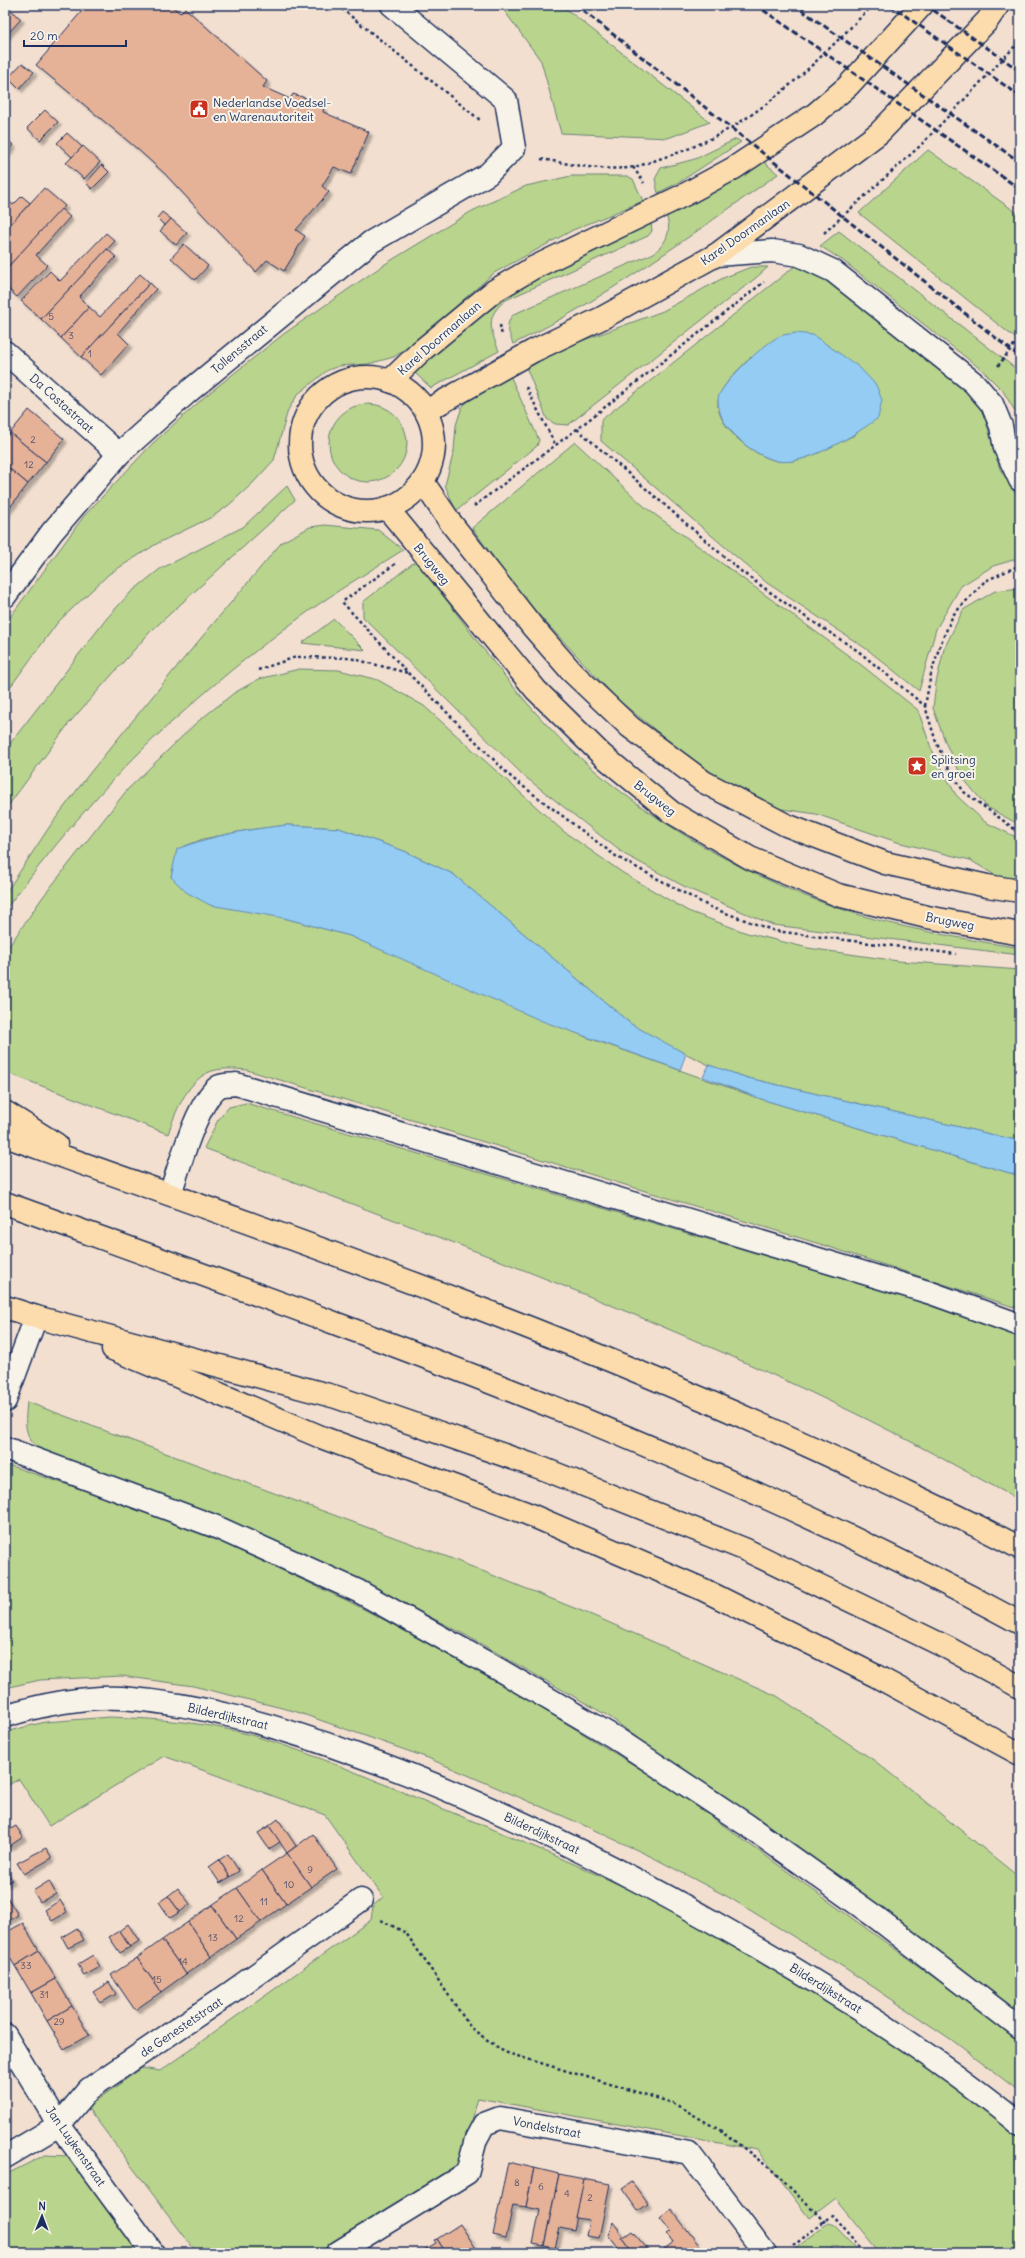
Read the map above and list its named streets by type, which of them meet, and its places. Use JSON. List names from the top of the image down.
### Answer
{
  "streets": {
    "main road": ["Karel Doormanlaan", "Brugweg"],
    "street": [
      "Tollensstraat",
      "Da Costastraat",
      "Bilderdijkstraat",
      "de Genestetstraat",
      "Vondelstraat",
      "Jan Luykenstraat"
    ]
  },
  "crossings": [
    ["Karel Doormanlaan", "Brugweg"],
    ["Tollensstraat", "Da Costastraat"],
    ["de Genestetstraat", "Jan Luykenstraat"]
  ],
  "places": {
    "public building": ["Nederlandse Voedsel- en Warenautoriteit"],
    "place": ["Splitsing en groei"]
  },
  "house_numbers": [
    "5",
    "3",
    "1",
    "2",
    "12",
    "9",
    "10",
    "11",
    "12",
    "13",
    "14",
    "33",
    "15",
    "31",
    "29",
    "8",
    "6",
    "4",
    "2"
  ],
  "scale_bar": "20 m",
  "north": "top"
}
